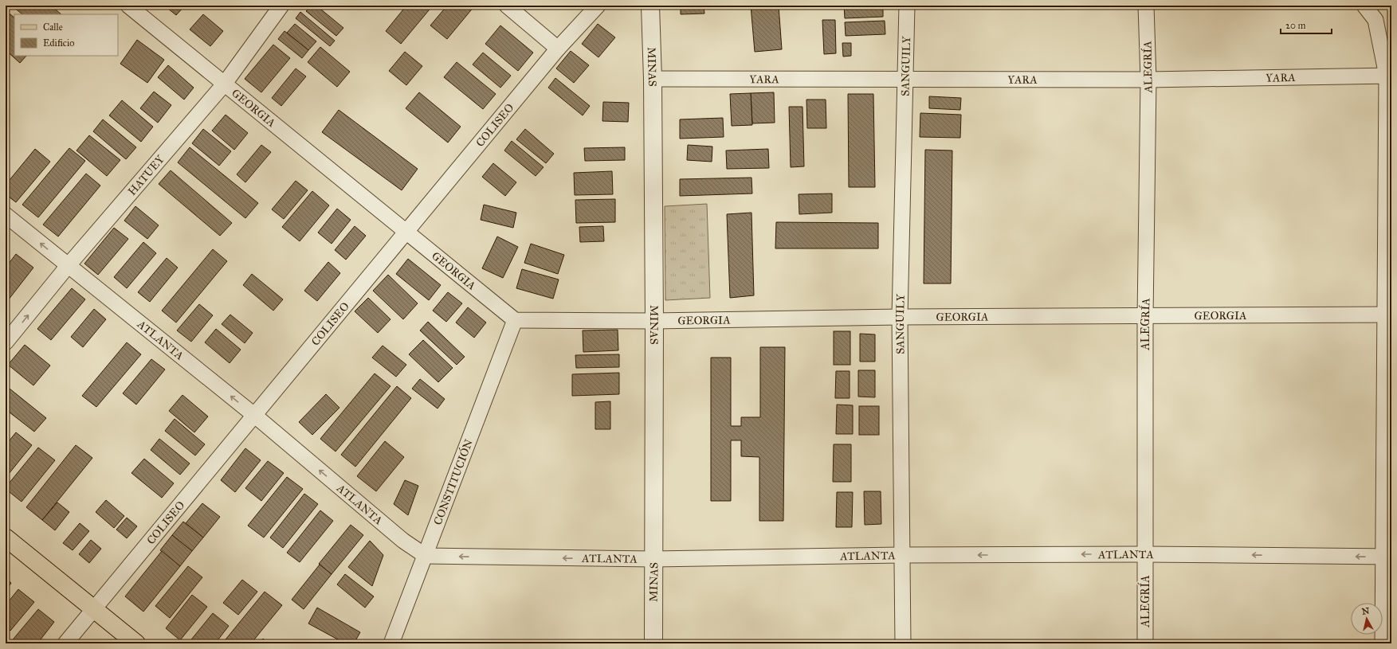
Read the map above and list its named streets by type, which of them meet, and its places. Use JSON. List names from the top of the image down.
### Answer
{
  "streets": {
    "street": [
      "MINAS",
      "SANGUILY",
      "ALEGRÍA",
      "YARA",
      "GEORGIA",
      "COLISEO",
      "HATUEY",
      "ATLANTA",
      "CONSTITUCIÓN"
    ]
  },
  "crossings": [
    ["MINAS", "YARA"],
    ["MINAS", "GEORGIA"],
    ["MINAS", "ATLANTA"],
    ["SANGUILY", "YARA"],
    ["SANGUILY", "GEORGIA"],
    ["SANGUILY", "ATLANTA"],
    ["ALEGRÍA", "YARA"],
    ["ALEGRÍA", "GEORGIA"],
    ["ALEGRÍA", "ATLANTA"],
    ["GEORGIA", "COLISEO"],
    ["GEORGIA", "HATUEY"],
    ["GEORGIA", "CONSTITUCIÓN"],
    ["COLISEO", "ATLANTA"],
    ["HATUEY", "ATLANTA"],
    ["ATLANTA", "CONSTITUCIÓN"]
  ],
  "one_way": ["ATLANTA"],
  "legend": ["Calle", "Edificio"],
  "scale_bar": "20 m",
  "north": "top"
}
